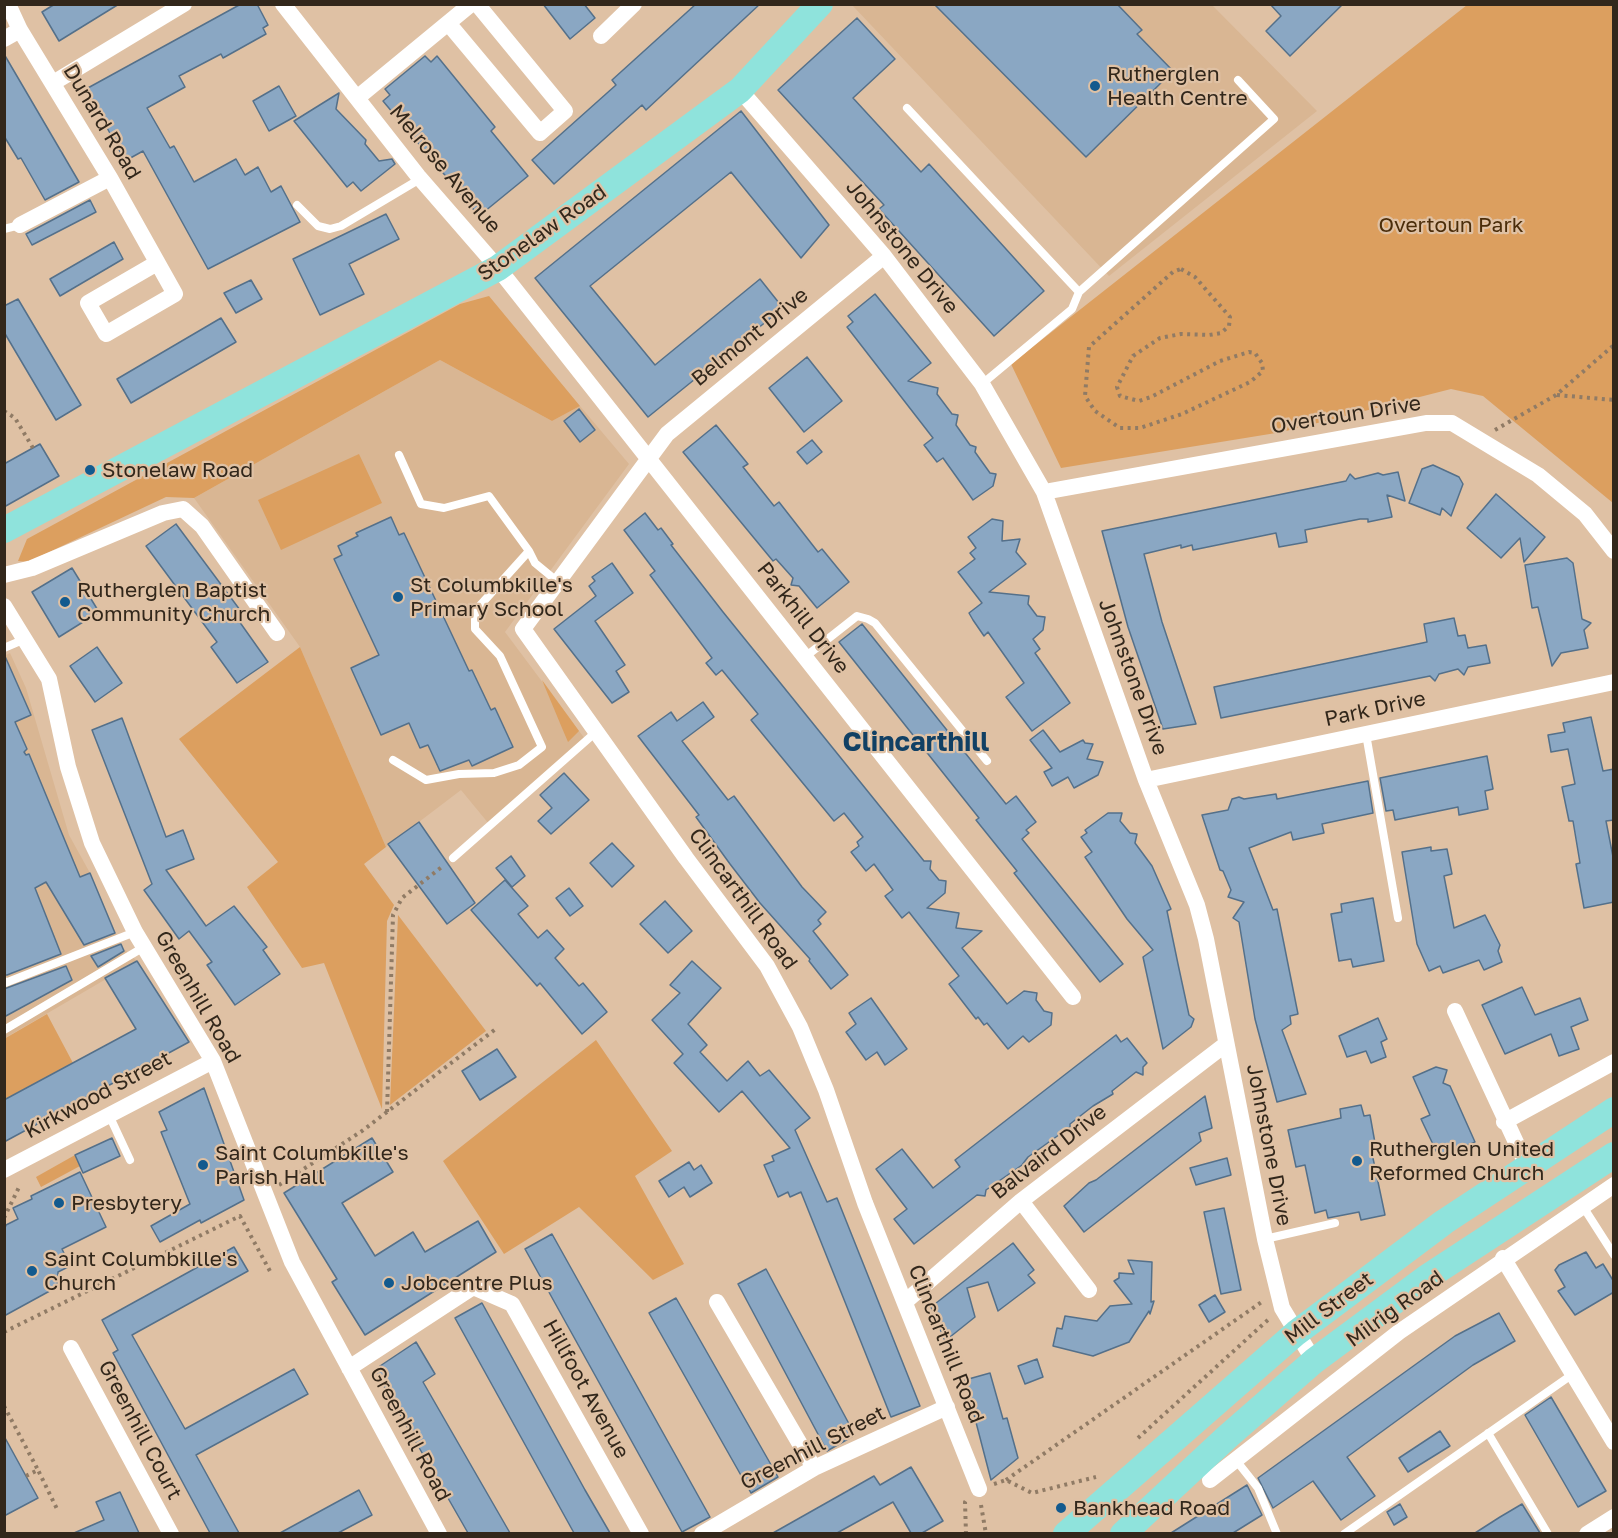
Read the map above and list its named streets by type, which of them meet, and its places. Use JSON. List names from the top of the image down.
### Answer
{
  "streets": {
    "main road": ["Stonelaw Road", "Mill Street"],
    "street": [
      "Dunard Road",
      "Melrose Avenue",
      "Johnstone Drive",
      "Belmont Drive",
      "Overtoun Drive",
      "Parkhill Drive",
      "Park Drive",
      "Clincarthill Road",
      "Greenhill Road",
      "Kirkwood Street",
      "Balvaird Drive",
      "Milrig Road",
      "Hillfoot Avenue",
      "Greenhill Court",
      "Greenhill Street"
    ]
  },
  "crossings": [
    ["Melrose Avenue", "Stonelaw Road"],
    ["Melrose Avenue", "Parkhill Drive"],
    ["Stonelaw Road", "Johnstone Drive"],
    ["Stonelaw Road", "Parkhill Drive"],
    ["Johnstone Drive", "Belmont Drive"],
    ["Johnstone Drive", "Overtoun Drive"],
    ["Johnstone Drive", "Park Drive"],
    ["Johnstone Drive", "Balvaird Drive"],
    ["Johnstone Drive", "Mill Street"],
    ["Belmont Drive", "Parkhill Drive"],
    ["Belmont Drive", "Clincarthill Road"],
    ["Parkhill Drive", "Clincarthill Road"],
    ["Clincarthill Road", "Balvaird Drive"],
    ["Clincarthill Road", "Greenhill Street"],
    ["Greenhill Road", "Kirkwood Street"],
    ["Greenhill Road", "Hillfoot Avenue"]
  ],
  "districts": ["Clincarthill"],
  "parks": ["Overtoun Park"],
  "places": [
    "Rutherglen Health Centre",
    "Stonelaw Road",
    "St Columbkille's Primary School",
    "Rutherglen Baptist Community Church",
    "Rutherglen United Reformed Church",
    "Saint Columbkille's Parish Hall",
    "Presbytery",
    "Saint Columbkille's Church",
    "Jobcentre Plus",
    "Bankhead Road"
  ]
}
